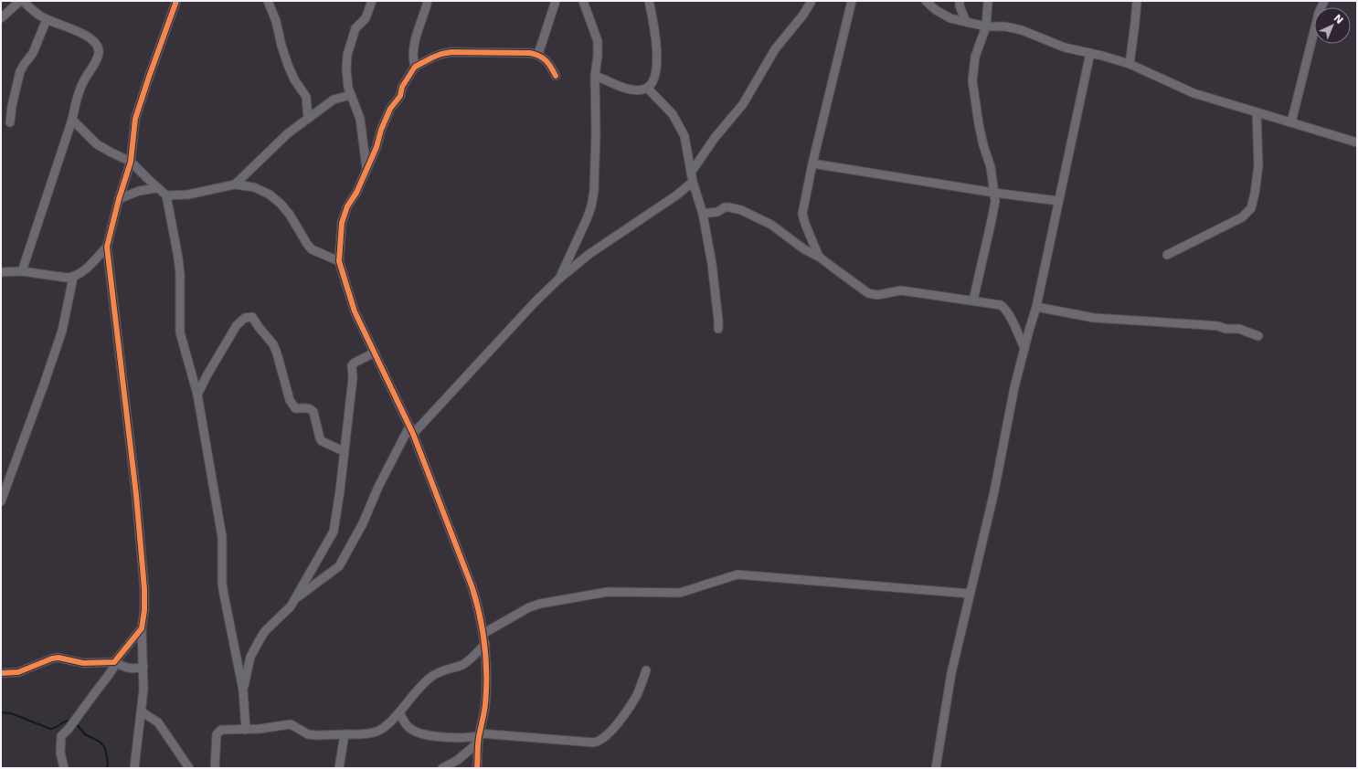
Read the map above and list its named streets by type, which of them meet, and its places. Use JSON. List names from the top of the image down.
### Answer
{
  "north": "top right"
}
